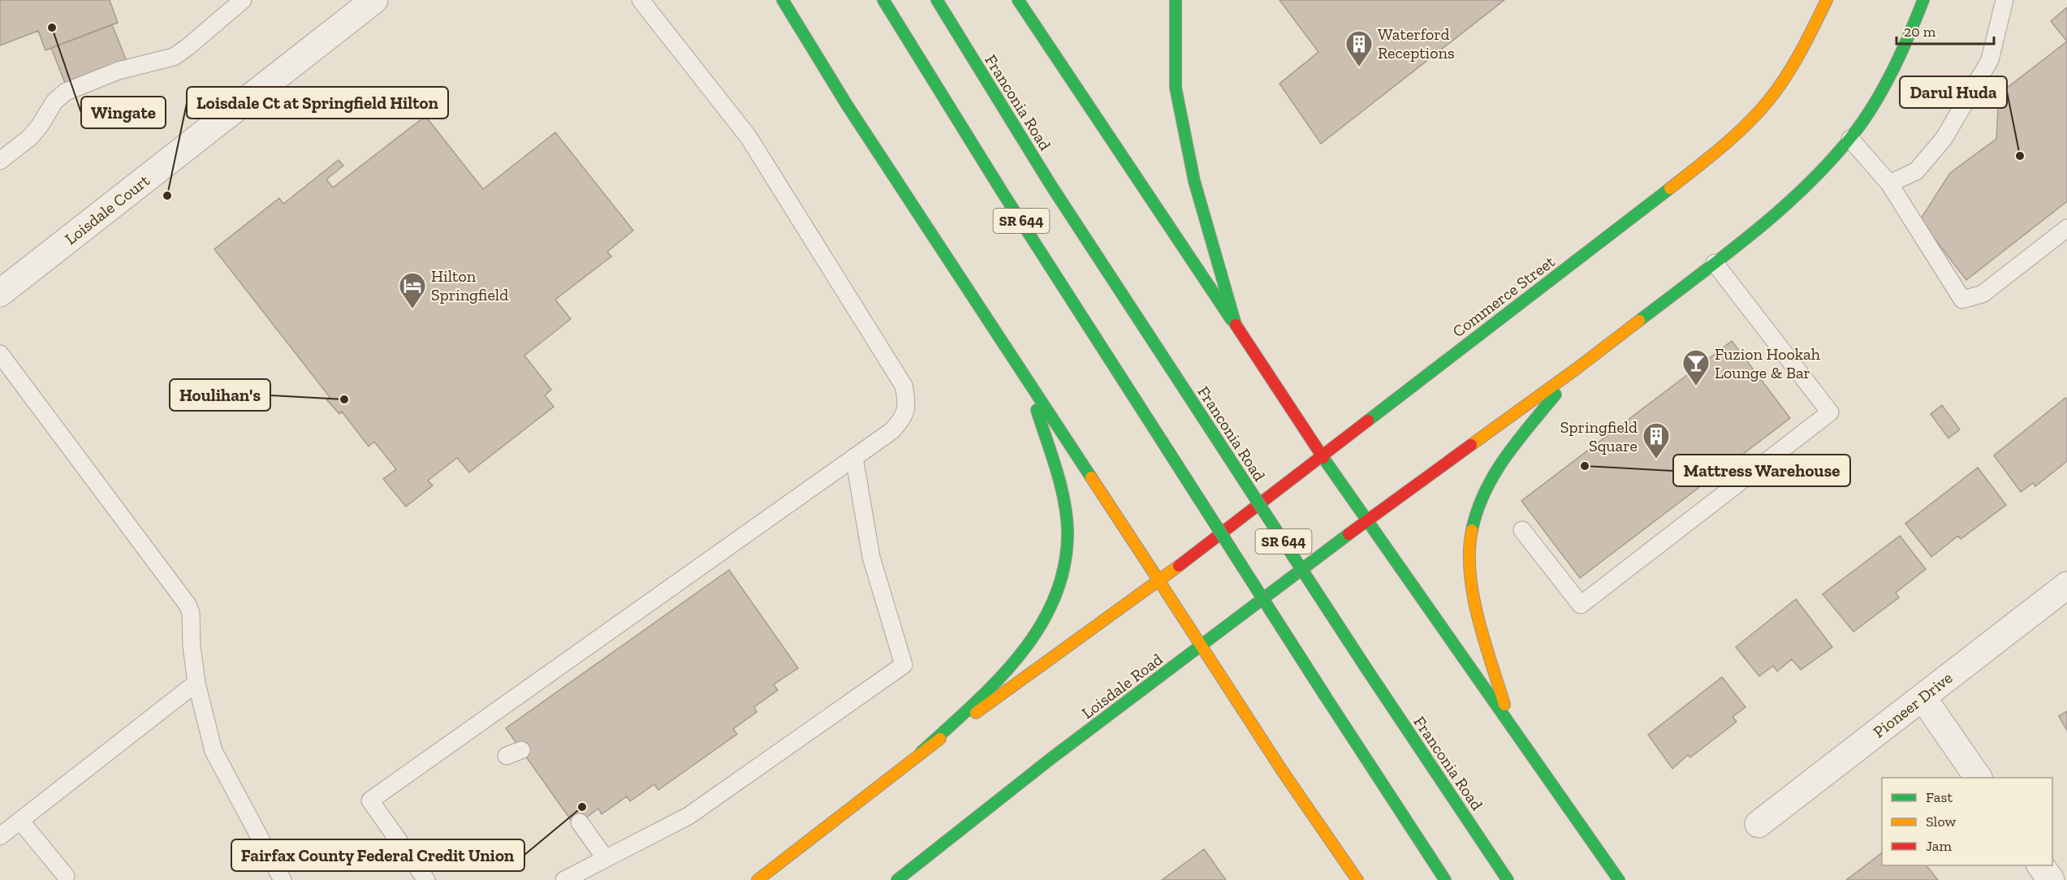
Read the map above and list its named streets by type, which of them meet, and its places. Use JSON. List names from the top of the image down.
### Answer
{
  "streets": {
    "main road": [
      "Franconia Road",
      "SR 644",
      "Commerce Street",
      "Loisdale Road"
    ],
    "street": ["Loisdale Court", "Pioneer Drive"]
  },
  "places": {
    "other": [
      "Wingate",
      "Darul Huda",
      "Loisdale Ct at Springfield Hilton",
      "Houlihan's",
      "Mattress Warehouse",
      "Fairfax County Federal Credit Union"
    ],
    "building": ["Waterford Receptions", "Springfield Square"],
    "hotel": ["Hilton Springfield"],
    "bar": ["Fuzion Hookah Lounge & Bar"]
  },
  "legend": ["Fast", "Slow", "Jam"],
  "scale_bar": "20 m"
}
